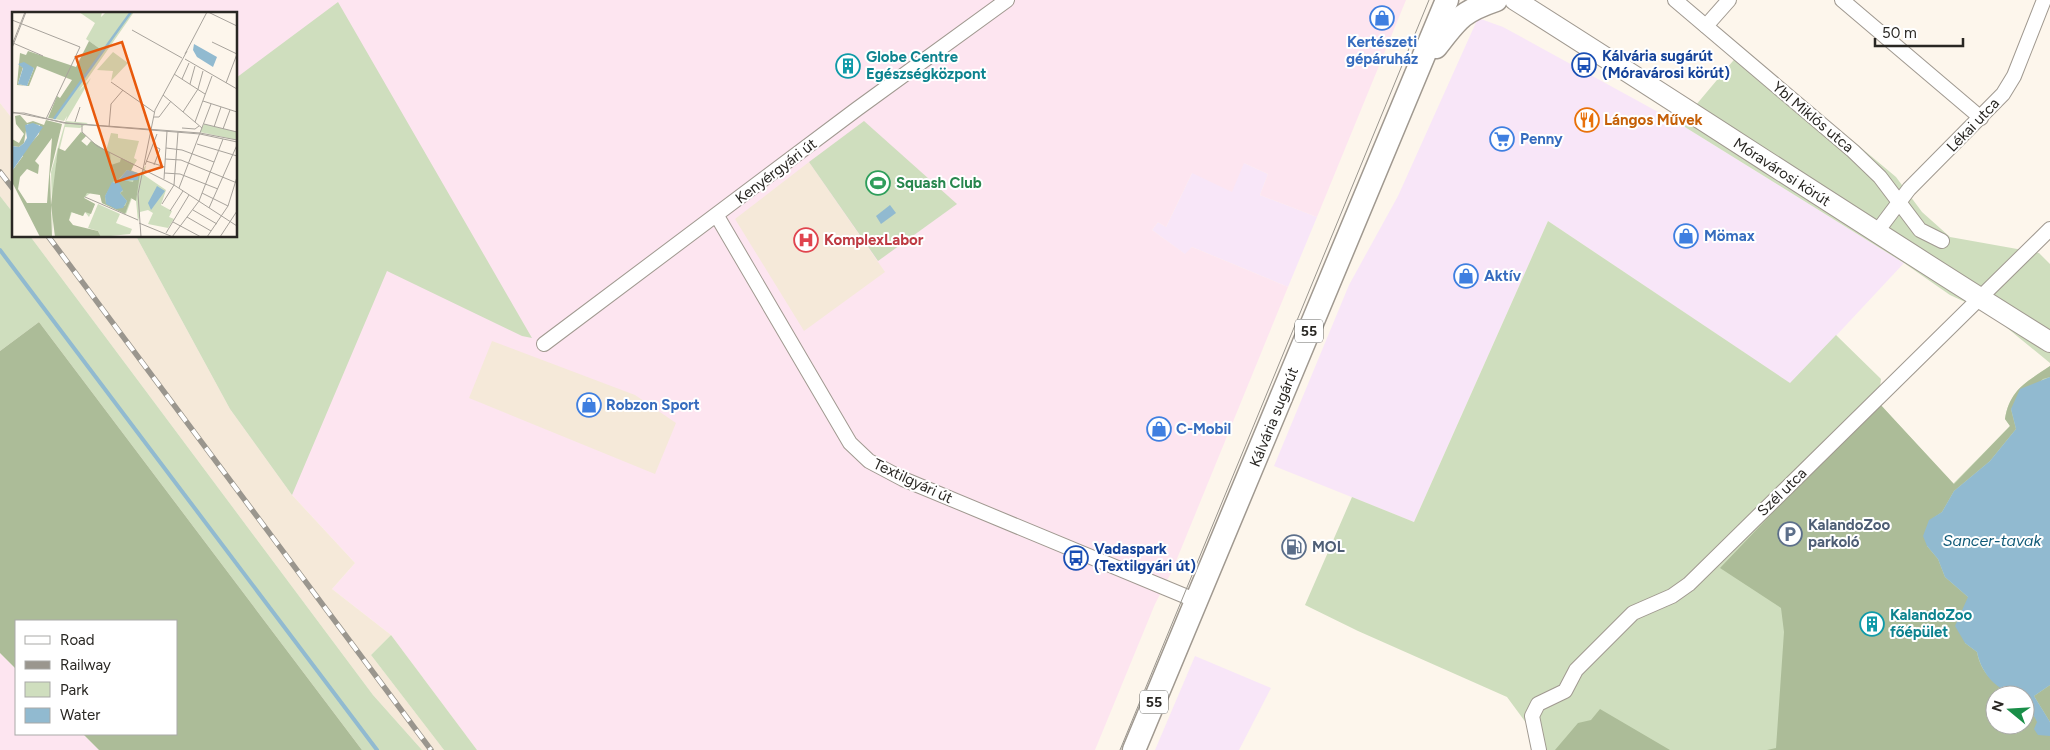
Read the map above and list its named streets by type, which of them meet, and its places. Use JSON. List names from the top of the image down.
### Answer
{
  "streets": {
    "main road": ["Móravárosi körút", "55", "Kálvária sugárút"],
    "street": [
      "Ybl Miklós utca",
      "Lékai utca",
      "Kenyérgyári út",
      "Textilgyári út",
      "Szél utca"
    ]
  },
  "crossings": [
    ["Ybl Miklós utca", "Lékai utca"],
    ["Lékai utca", "Móravárosi körút"],
    ["Kenyérgyári út", "Textilgyári út"],
    ["Móravárosi körút", "Szél utca"],
    ["Kálvária sugárút", "Textilgyári út"]
  ],
  "water": ["Sancer-tavak"],
  "places": {
    "shop": [
      "Kertészeti gépáruház",
      "Mömax",
      "Aktív",
      "Robzon Sport",
      "C-Mobil"
    ],
    "bus stop": ["Kálvária sugárút (Móravárosi körút)", "Vadaspark (Textilgyári út)"],
    "building": ["Globe Centre Egészségközpont", "KalandoZoo főépület"],
    "restaurant": ["Lángos Művek"],
    "supermarket": ["Penny"],
    "sports": ["Squash Club"],
    "hospital": ["KomplexLabor"],
    "parking": ["KalandoZoo parkoló"],
    "fuel station": ["MOL"]
  },
  "legend": [
    "Road",
    "Railway",
    "Park",
    "Water"
  ],
  "scale_bar": "50 m",
  "north": "left"
}
